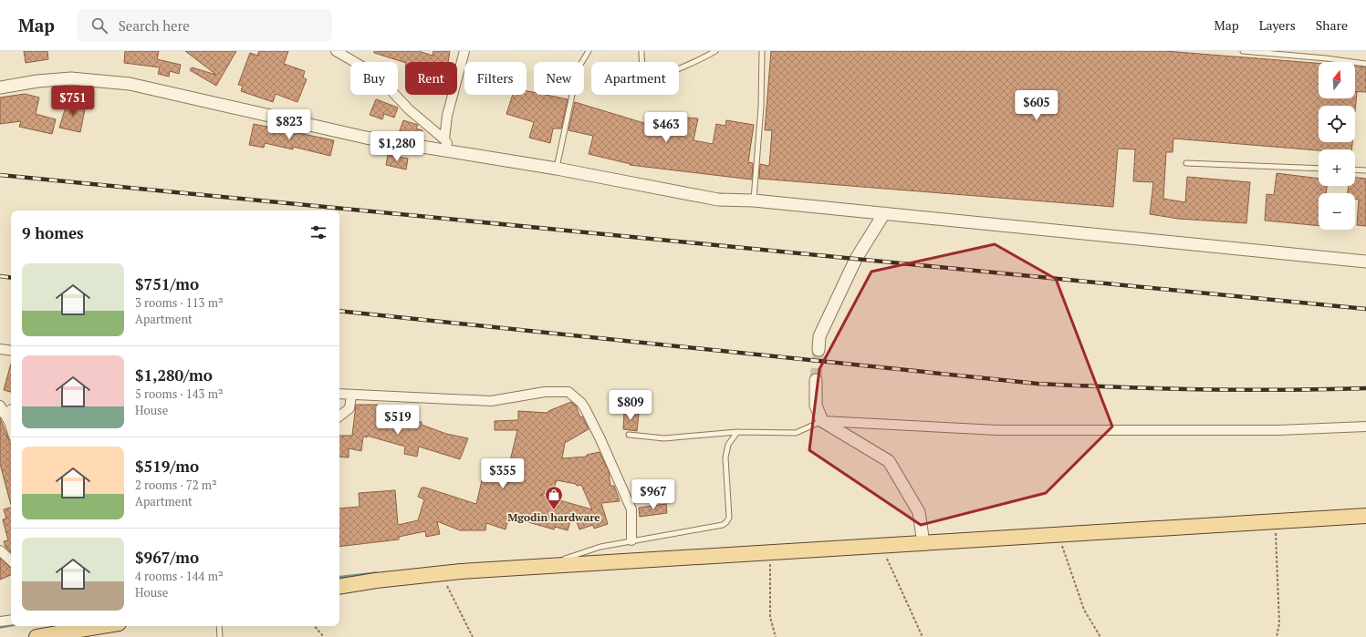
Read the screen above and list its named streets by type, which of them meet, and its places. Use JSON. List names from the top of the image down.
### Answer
{
  "places": {
    "shop": ["Mgodin hardware"]
  },
  "north": "top",
  "page": {
    "header": "Map",
    "search": "Search here",
    "nav": ["Map", "Layers", "Share"],
    "map_buttons": ["+", "−"],
    "chip": [
      "Buy",
      "Rent",
      "Filters",
      "New",
      "Apartment"
    ],
    "price": [
      "$751",
      "$605",
      "$823",
      "$463",
      "$1,280",
      "$809",
      "$519",
      "$355",
      "$967"
    ],
    "heading": "9 homes",
    "list": [
      {
        "name": "$751/mo",
        "note": "3 rooms · 113 m² · Apartment"
      },
      {
        "name": "$1,280/mo",
        "note": "5 rooms · 143 m² · House"
      },
      {
        "name": "$519/mo",
        "note": "2 rooms · 72 m² · Apartment"
      },
      {
        "name": "$967/mo",
        "note": "4 rooms · 144 m² · House"
      }
    ]
  }
}
